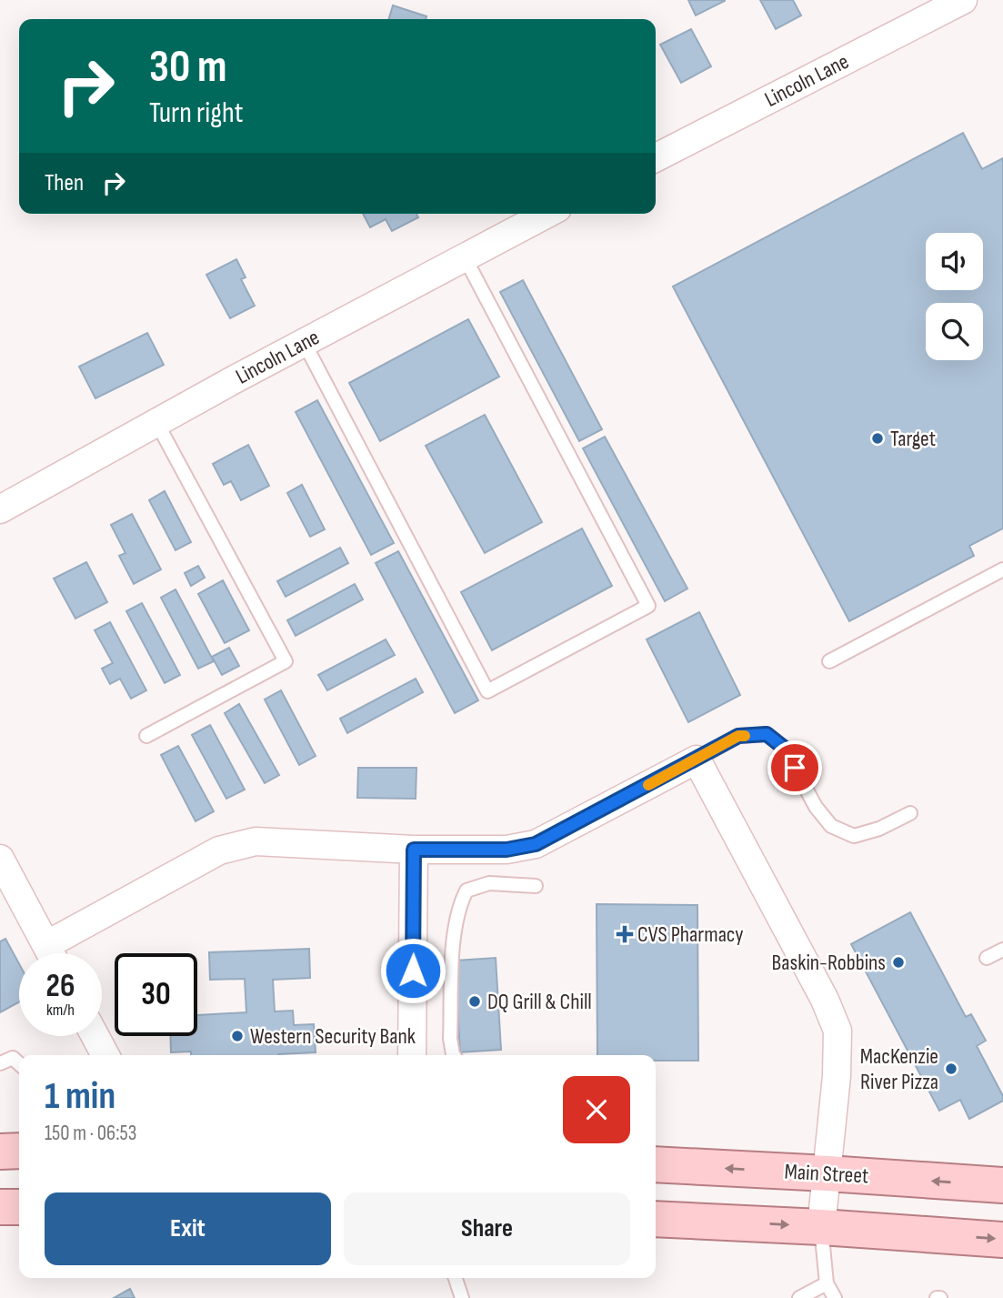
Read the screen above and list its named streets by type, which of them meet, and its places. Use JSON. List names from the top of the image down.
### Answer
{
  "streets": {
    "main road": ["Main Street"],
    "street": ["Lincoln Lane"]
  },
  "places": {
    "other": [
      "Target",
      "Baskin-Robbins",
      "DQ Grill & Chill",
      "Western Security Bank",
      "MacKenzie River Pizza"
    ],
    "health": ["CVS Pharmacy"]
  },
  "page": {
    "turn": ["30 m", "Turn right"],
    "then": "Then",
    "speed": "26 km/h",
    "limit": "30",
    "heading": ["1 min", "150 m · 06:53"],
    "buttons": ["Exit", "Share"]
  }
}
